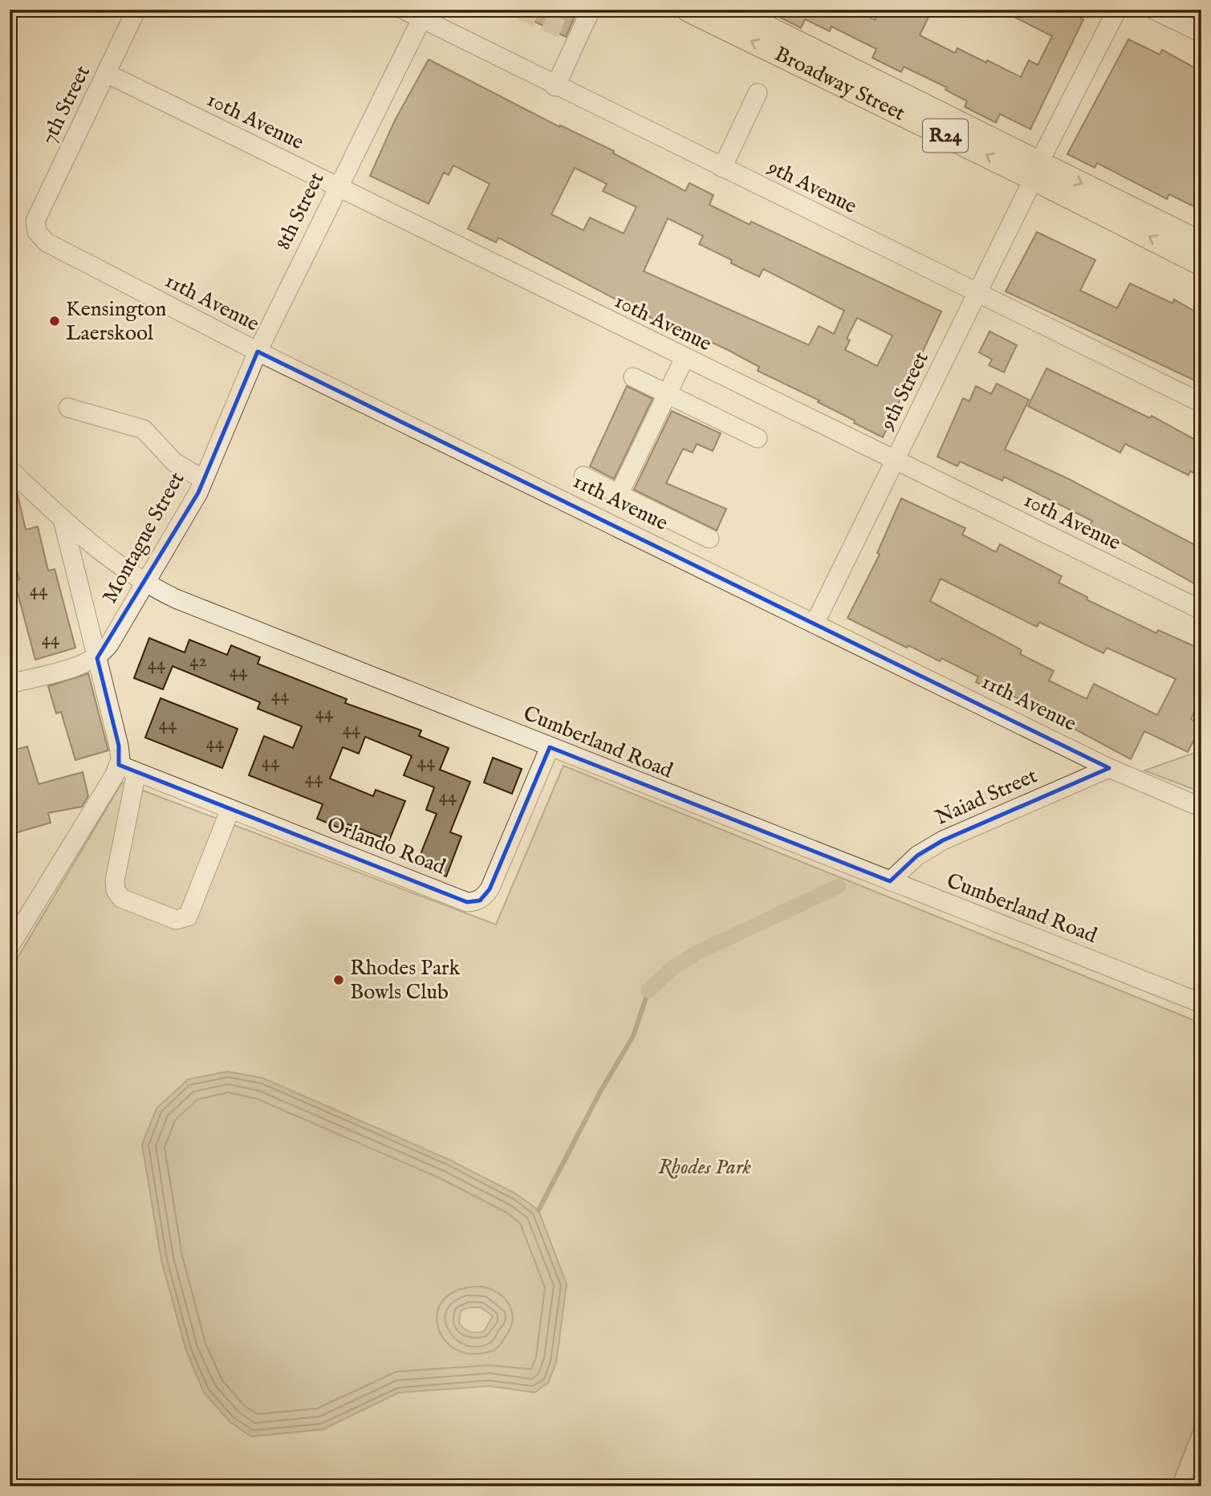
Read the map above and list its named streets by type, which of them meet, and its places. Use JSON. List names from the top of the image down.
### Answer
{
  "streets": {
    "main road": ["Broadway Street", "R24"],
    "street": [
      "7th Street",
      "10th Avenue",
      "9th Avenue",
      "8th Street",
      "11th Avenue",
      "9th Street",
      "Montague Street",
      "Cumberland Road",
      "Naiad Street",
      "Orlando Road"
    ]
  },
  "crossings": [
    ["Broadway Street", "9th Street"],
    ["7th Street", "10th Avenue"],
    ["7th Street", "11th Avenue"],
    ["10th Avenue", "8th Street"],
    ["10th Avenue", "9th Street"],
    ["9th Avenue", "8th Street"],
    ["9th Avenue", "9th Street"],
    ["8th Street", "11th Avenue"],
    ["8th Street", "Montague Street"],
    ["11th Avenue", "9th Street"],
    ["11th Avenue", "Naiad Street"],
    ["Montague Street", "Cumberland Road"],
    ["Montague Street", "Orlando Road"],
    ["Cumberland Road", "Naiad Street"],
    ["Cumberland Road", "Orlando Road"]
  ],
  "parks": ["Rhodes Park"],
  "places": ["Kensington Laerskool", "Rhodes Park Bowls Club"],
  "house_numbers": [
    "44",
    "44",
    "42",
    "44",
    "44",
    "44",
    "44",
    "44",
    "44",
    "44",
    "44",
    "44",
    "44",
    "44"
  ]
}
